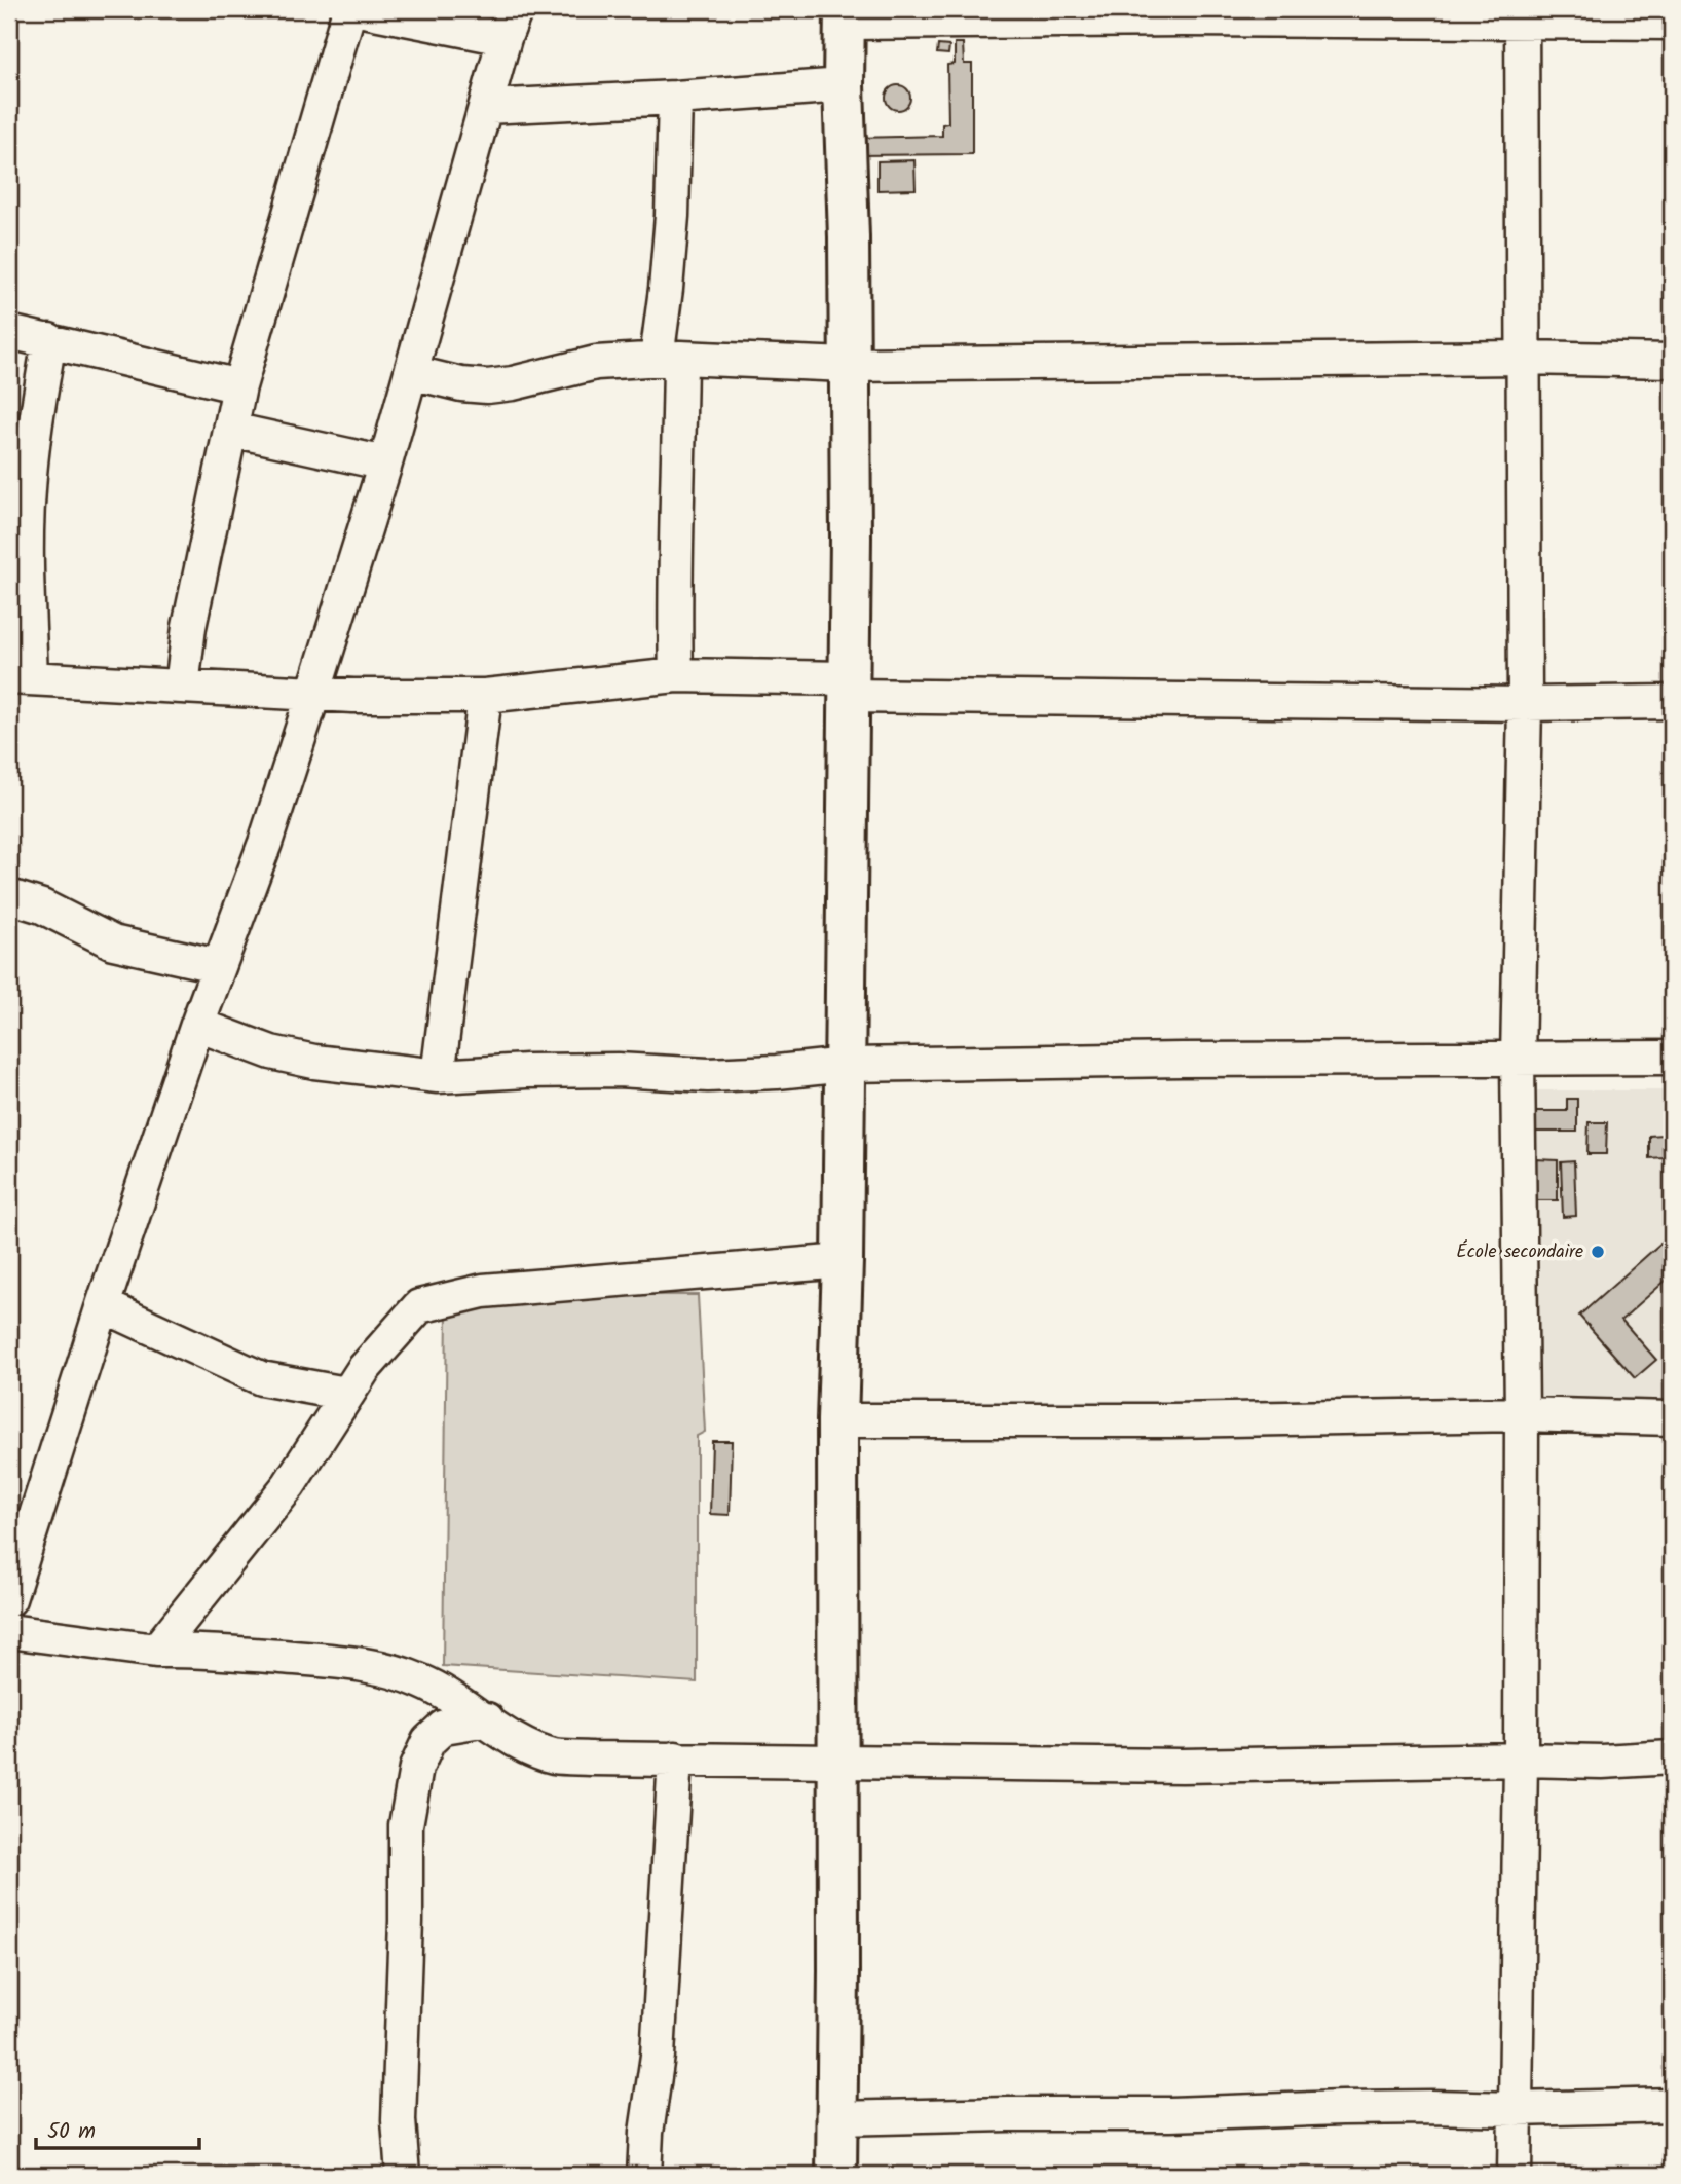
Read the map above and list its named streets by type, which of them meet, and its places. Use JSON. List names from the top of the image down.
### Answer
{
  "places": ["École secondaire"],
  "scale_bar": "50 m"
}
